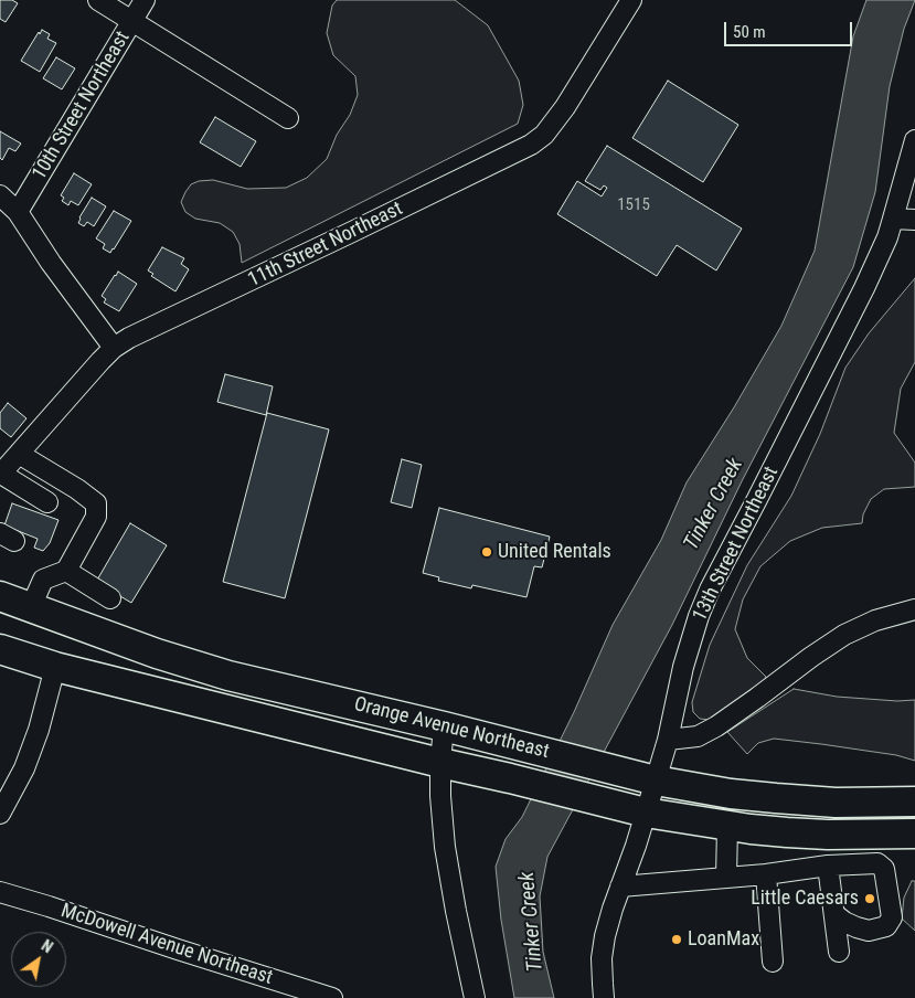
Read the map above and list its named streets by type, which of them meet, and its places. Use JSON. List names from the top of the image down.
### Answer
{
  "streets": {
    "highway": ["Orange Avenue Northeast"],
    "street": [
      "10th Street Northeast",
      "11th Street Northeast",
      "13th Street Northeast",
      "McDowell Avenue Northeast"
    ]
  },
  "crossings": [
    ["13th Street Northeast", "Orange Avenue Northeast"]
  ],
  "water": ["Tinker Creek"],
  "places": ["United Rentals", "Little Caesars", "LoanMax"],
  "house_numbers": ["1515"],
  "scale_bar": "50 m",
  "north": "top right"
}
